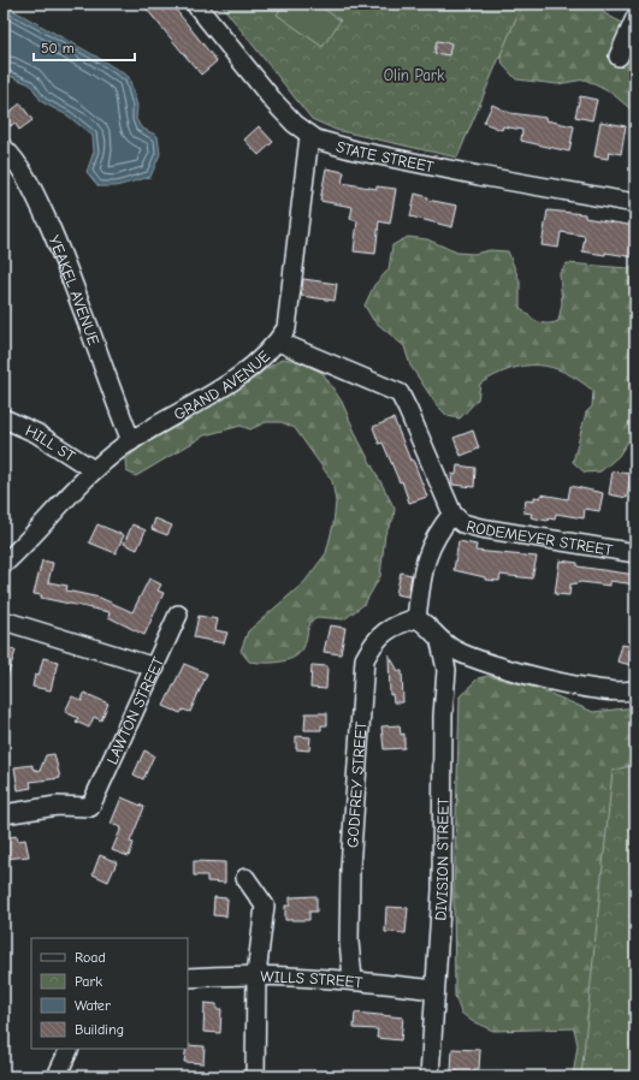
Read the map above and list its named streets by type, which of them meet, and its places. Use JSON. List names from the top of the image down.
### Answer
{
  "streets": {
    "street": [
      "STATE STREET",
      "YEAKEL AVENUE",
      "GRAND AVENUE",
      "HILL ST",
      "RODEMEYER STREET",
      "LAWTON STREET",
      "GODFREY STREET",
      "DIVISION STREET",
      "WILLS STREET"
    ]
  },
  "crossings": [
    ["STATE STREET", "GRAND AVENUE"],
    ["YEAKEL AVENUE", "GRAND AVENUE"],
    ["GRAND AVENUE", "HILL ST"],
    ["GRAND AVENUE", "RODEMEYER STREET"],
    ["GODFREY STREET", "WILLS STREET"],
    ["DIVISION STREET", "WILLS STREET"]
  ],
  "parks": ["Olin Park"],
  "legend": [
    "Road",
    "Park",
    "Water",
    "Building"
  ],
  "scale_bar": "50 m"
}
